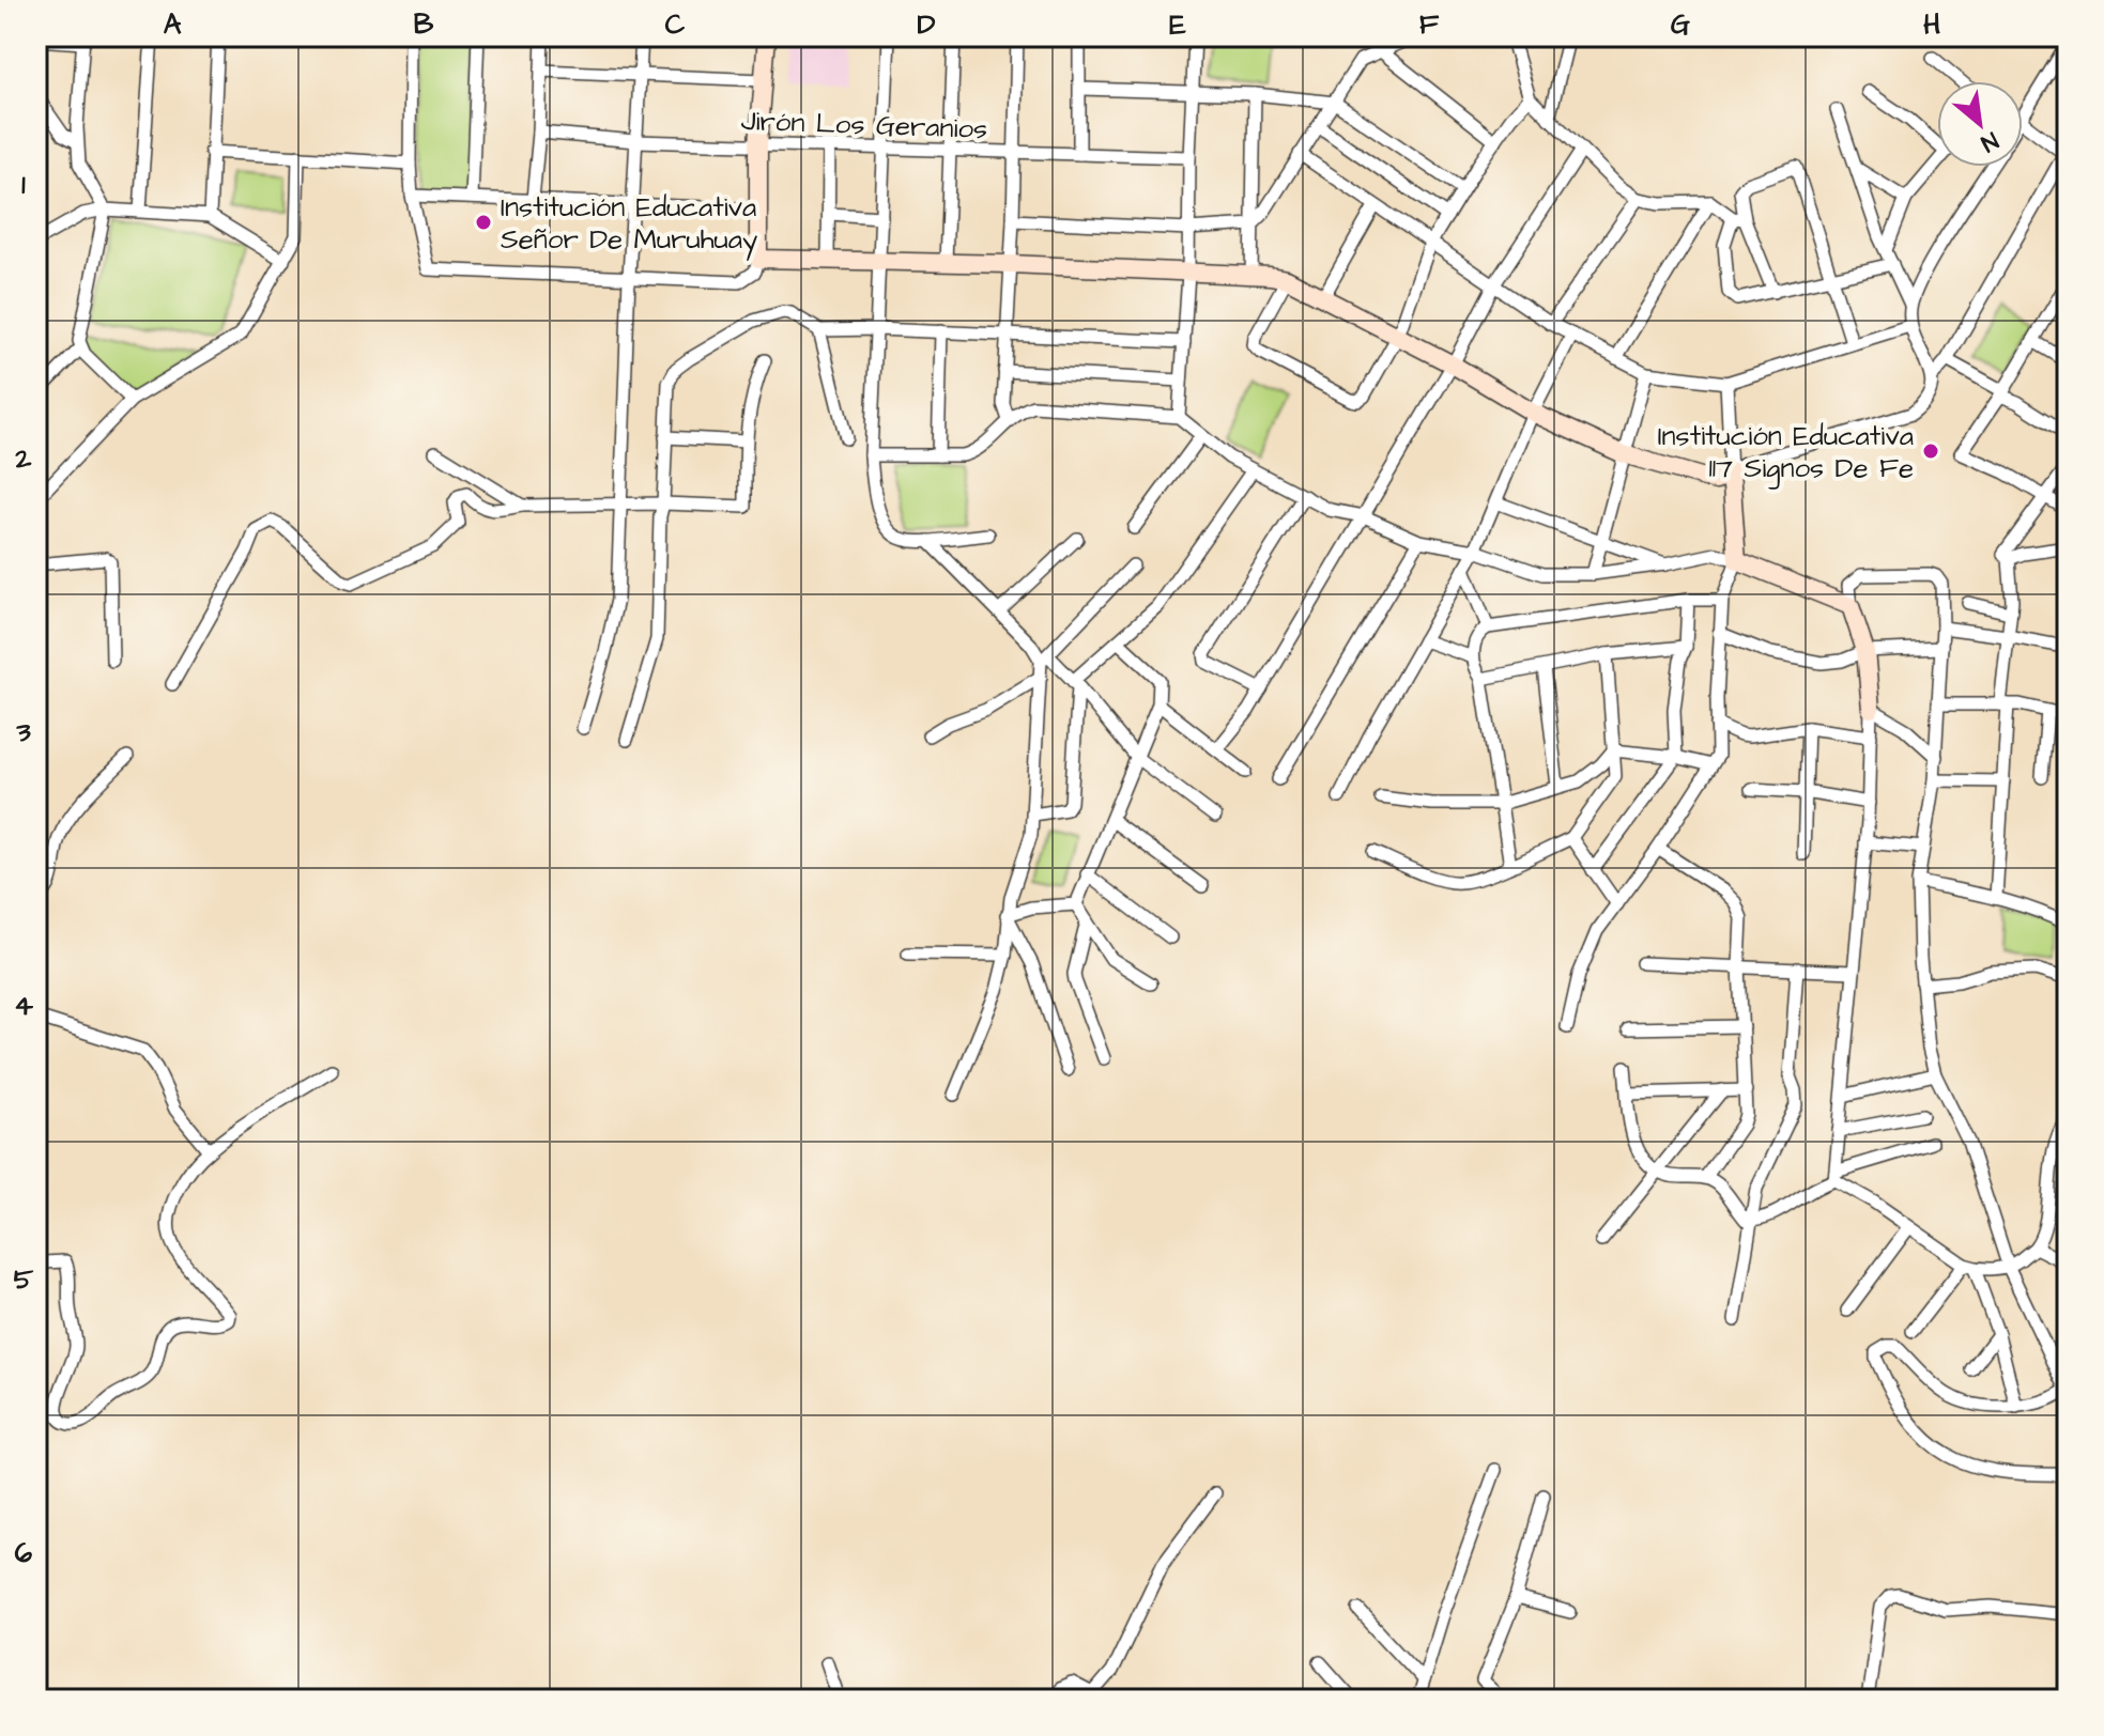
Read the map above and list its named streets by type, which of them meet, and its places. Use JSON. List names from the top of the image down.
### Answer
{
  "streets": {
    "street": ["Jirón Los Geranios"]
  },
  "places": ["Institución Educativa Señor De Muruhuay", "Institución Educativa 117 Signos De Fe"],
  "north": "bottom right",
  "grid": {
    "columns": [
      "A",
      "B",
      "C",
      "D",
      "E",
      "F",
      "G",
      "H"
    ],
    "rows": [
      "1",
      "2",
      "3",
      "4",
      "5",
      "6"
    ]
  }
}
